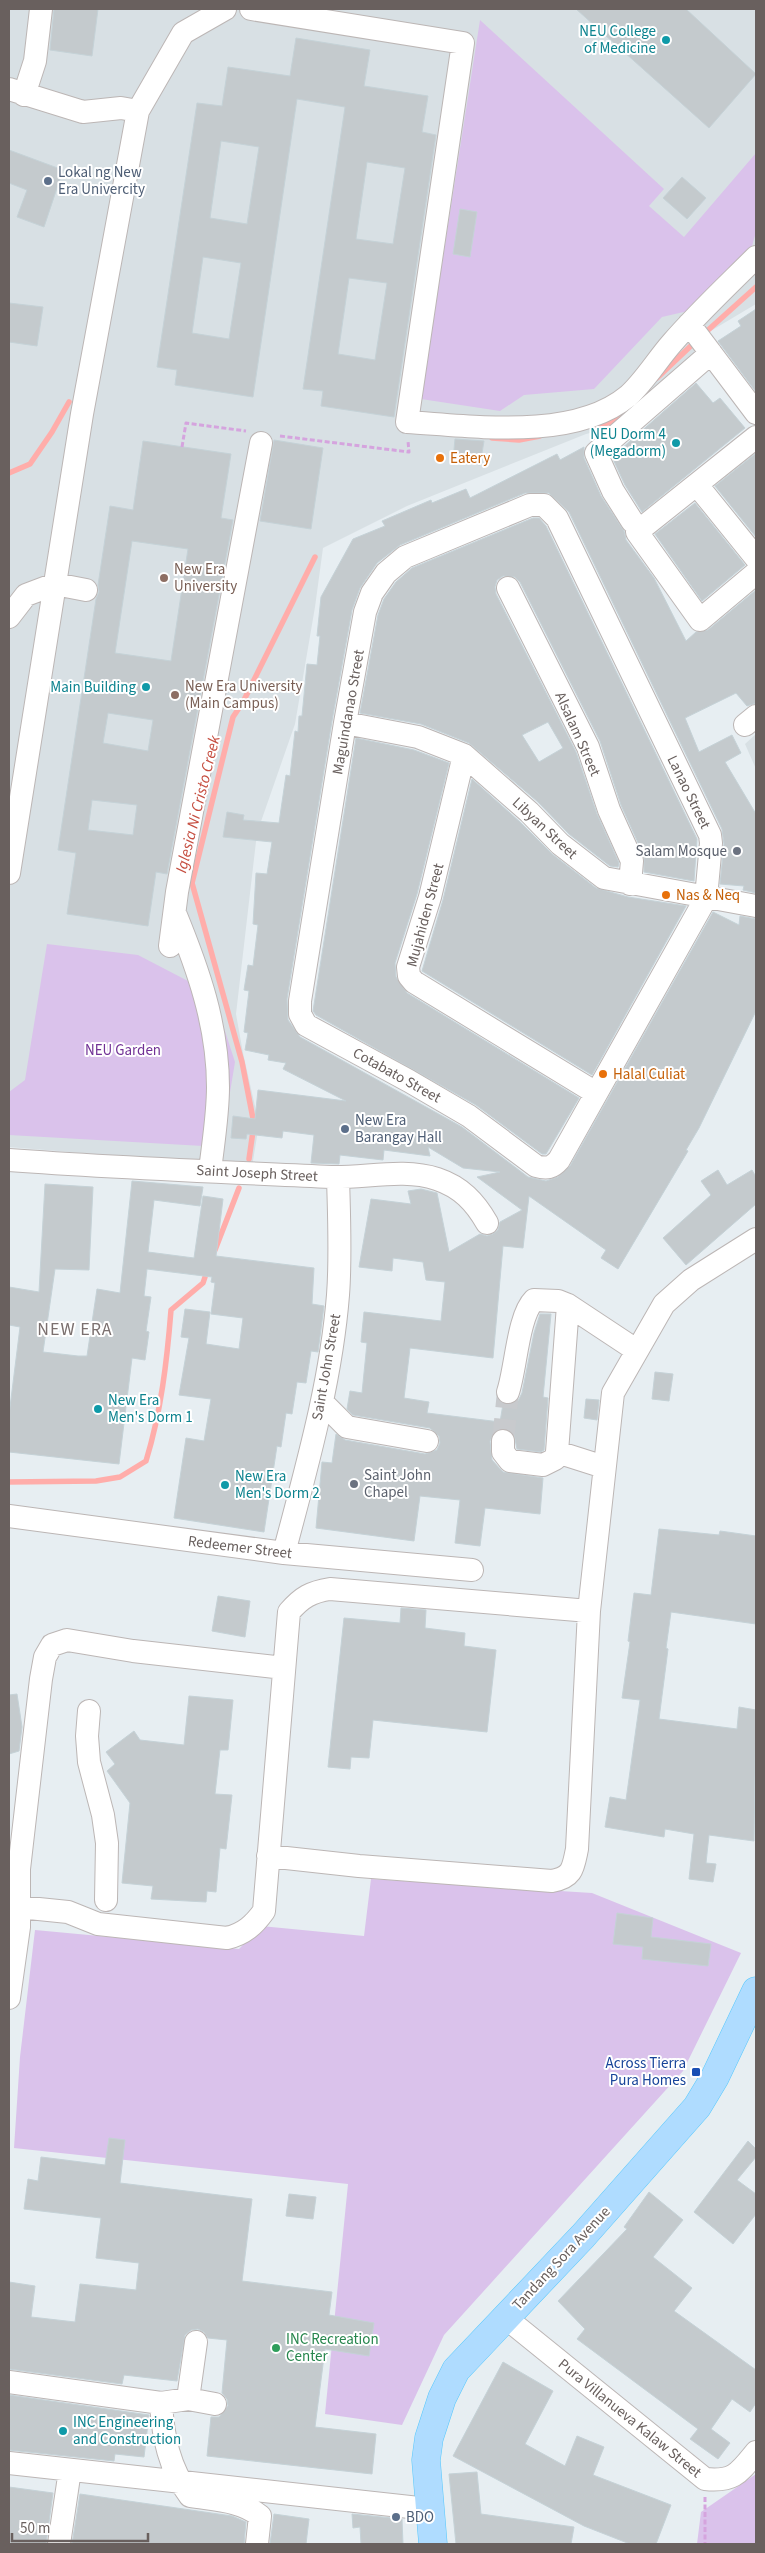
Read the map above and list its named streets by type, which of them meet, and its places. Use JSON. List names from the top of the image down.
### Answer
{
  "streets": {
    "main road": ["Tandang Sora Avenue"],
    "street": [
      "Maguindanao Street",
      "Alsalam Street",
      "Lanao Street",
      "Libyan Street",
      "Mujahiden Street",
      "Cotabato Street",
      "Saint Joseph Street",
      "Saint John Street",
      "Redeemer Street",
      "Pura Villanueva Kalaw Street"
    ]
  },
  "crossings": [
    ["Maguindanao Street", "Lanao Street"],
    ["Maguindanao Street", "Libyan Street"],
    ["Maguindanao Street", "Cotabato Street"],
    ["Alsalam Street", "Libyan Street"],
    ["Lanao Street", "Libyan Street"],
    ["Lanao Street", "Mujahiden Street"],
    ["Lanao Street", "Cotabato Street"],
    ["Libyan Street", "Mujahiden Street"],
    ["Saint Joseph Street", "Saint John Street"],
    ["Saint John Street", "Redeemer Street"],
    ["Tandang Sora Avenue", "Pura Villanueva Kalaw Street"]
  ],
  "districts": ["NEW ERA"],
  "water": ["Iglesia Ni Cristo Creek"],
  "parks": ["NEU Garden"],
  "places": {
    "other": [
      "NEU College of Medicine",
      "Lokal ng New Era Univercity",
      "NEU Dorm 4 (Megadorm)",
      "Eatery",
      "New Era University",
      "Main Building",
      "New Era University (Main Campus)",
      "Salam Mosque",
      "Nas & Neq",
      "Halal Culiat",
      "New Era Barangay Hall",
      "New Era Men's Dorm 1",
      "Saint John Chapel",
      "New Era Men's Dorm 2",
      "INC Recreation Center",
      "INC Engineering and Construction",
      "BDO"
    ],
    "transit": ["Across Tierra Pura Homes"]
  },
  "scale_bar": "50 m"
}
